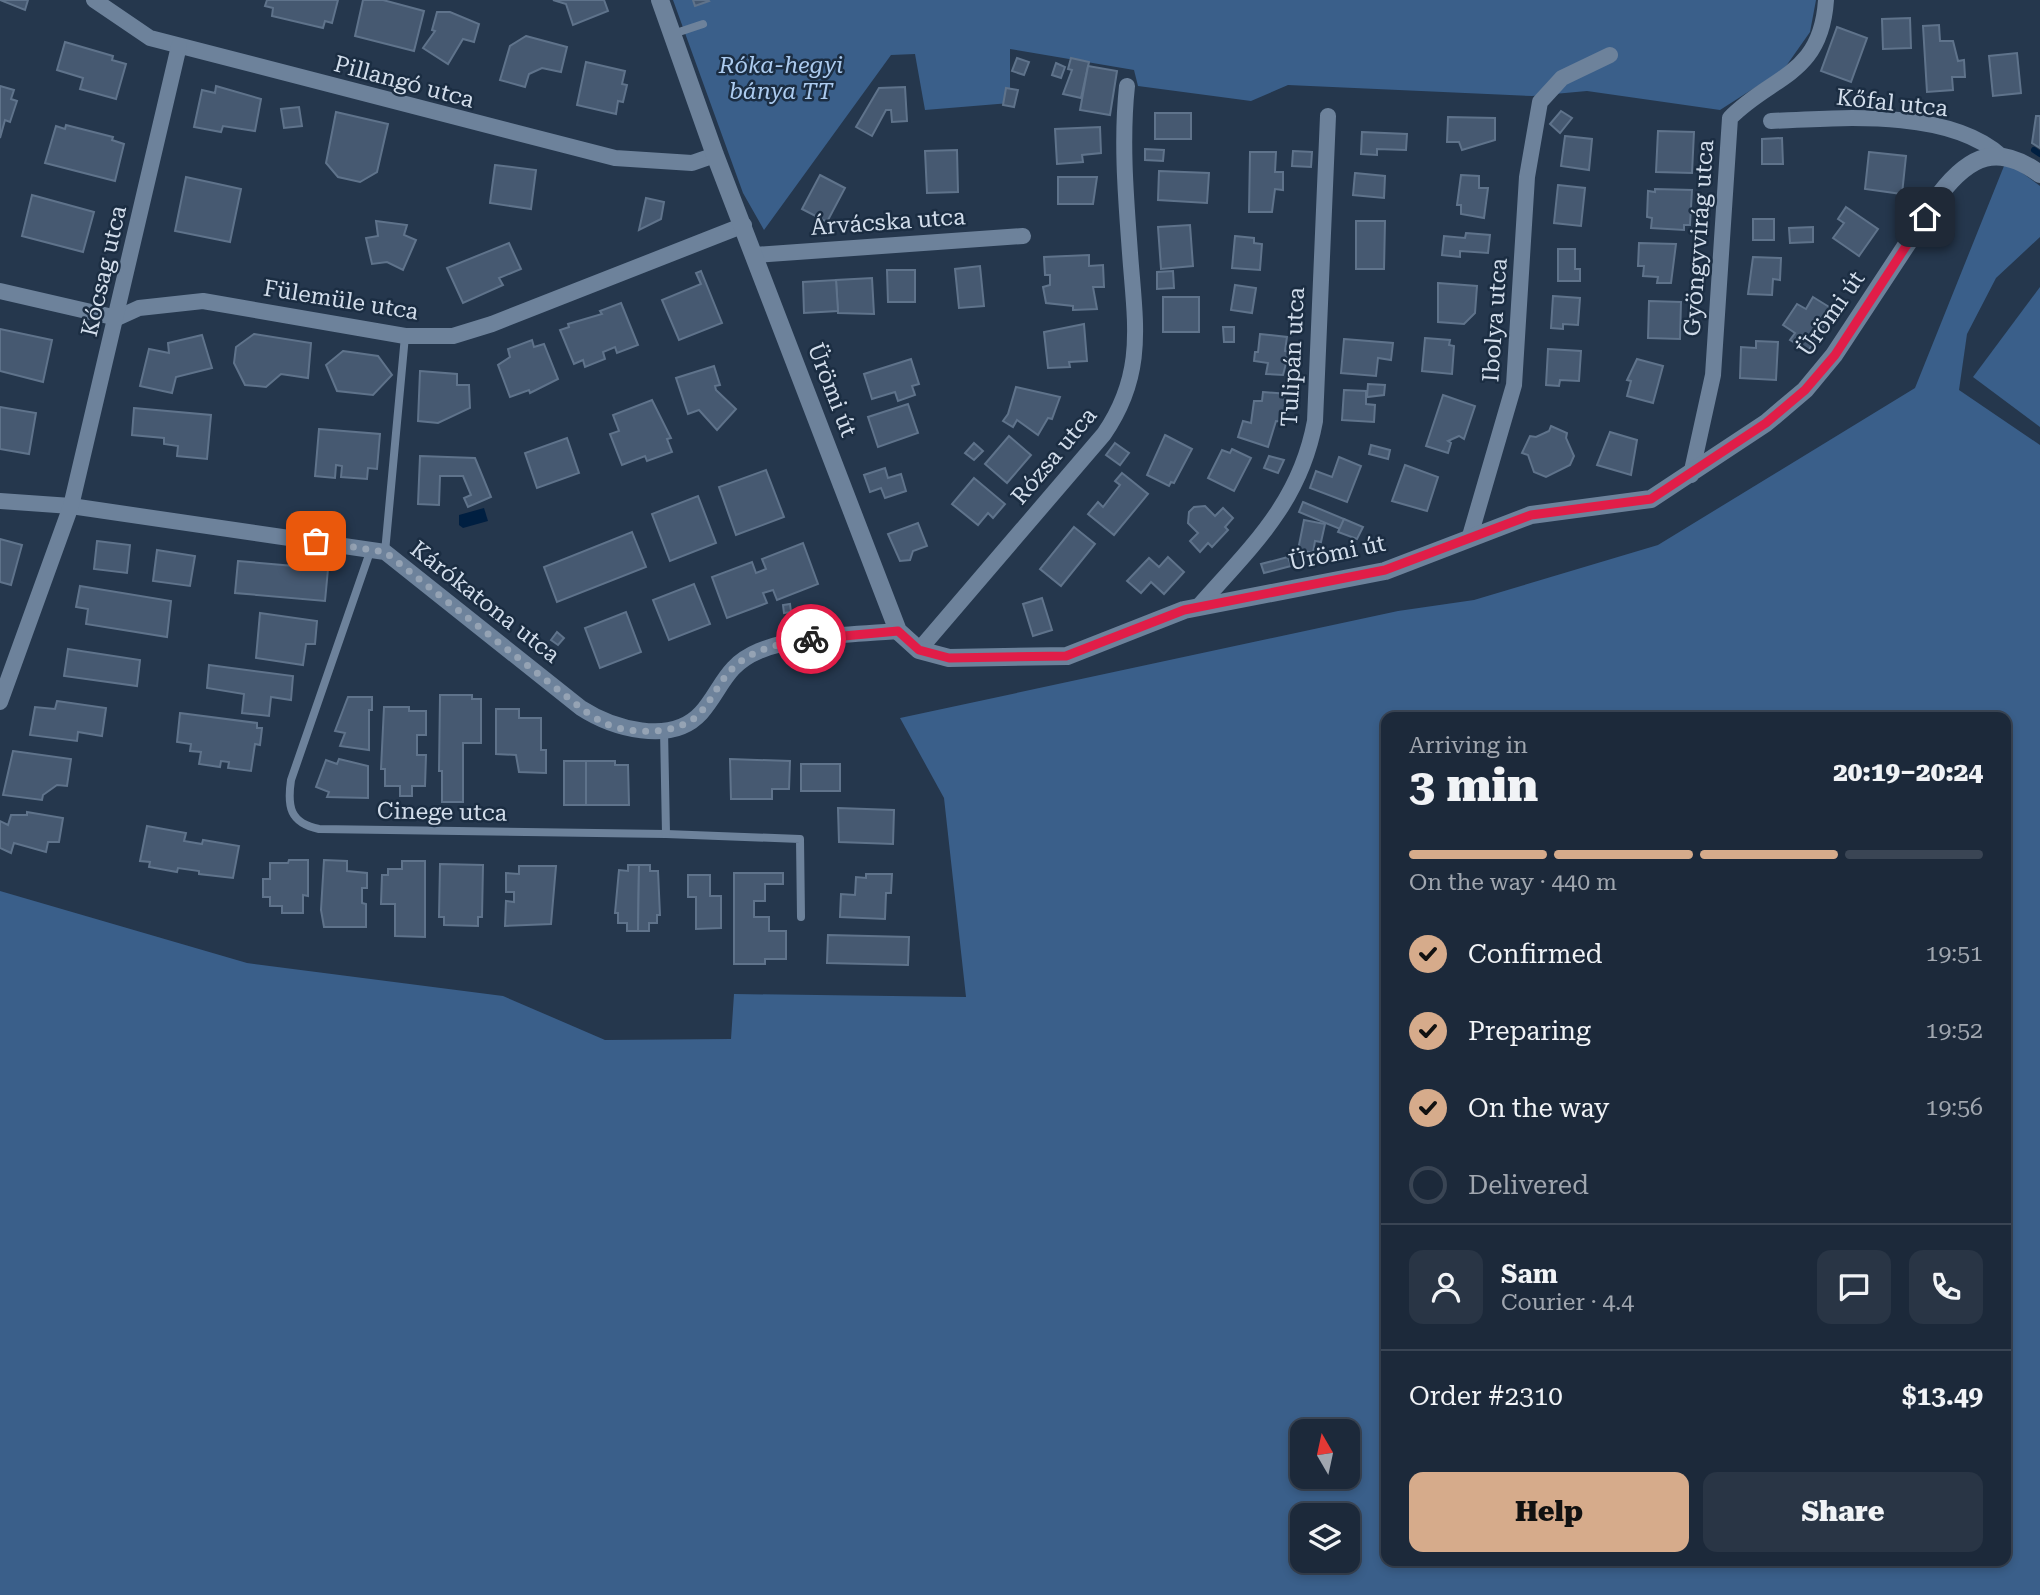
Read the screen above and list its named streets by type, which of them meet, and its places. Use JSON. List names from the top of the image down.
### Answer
{
  "streets": {
    "street": [
      "Pillangó utca",
      "Kőfal utca",
      "Árvácska utca",
      "Gyöngyvirág utca",
      "Kócsag utca",
      "Fülemüle utca",
      "Ürömi út",
      "Ibolya utca",
      "Tulipán utca",
      "Rózsa utca",
      "Kárókatona utca"
    ],
    "lane": ["Cinege utca"]
  },
  "crossings": [
    ["Pillangó utca", "Kócsag utca"],
    ["Pillangó utca", "Ürömi út"],
    ["Kőfal utca", "Ürömi út"],
    ["Árvácska utca", "Ürömi út"],
    ["Gyöngyvirág utca", "Ürömi út"],
    ["Kócsag utca", "Fülemüle utca"],
    ["Kócsag utca", "Kárókatona utca"],
    ["Fülemüle utca", "Ürömi út"],
    ["Ürömi út", "Ibolya utca"],
    ["Ürömi út", "Tulipán utca"],
    ["Ürömi út", "Rózsa utca"],
    ["Ürömi út", "Kárókatona utca"],
    ["Kárókatona utca", "Cinege utca"]
  ],
  "parks": ["Róka-hegyi bánya TT"],
  "north": "top",
  "page": {
    "heading": ["3 min", "Arriving in", "20:19–20:24"],
    "panel": [
      "Sam",
      "Courier · 4.4",
      "Order #2310",
      "$13.49"
    ],
    "bar": "On the way · 440 m",
    "list": [
      ["Confirmed", "19:51"],
      ["Preparing", "19:52"],
      ["On the way", "19:56"],
      "Delivered"
    ],
    "buttons": ["Help", "Share"]
  }
}
